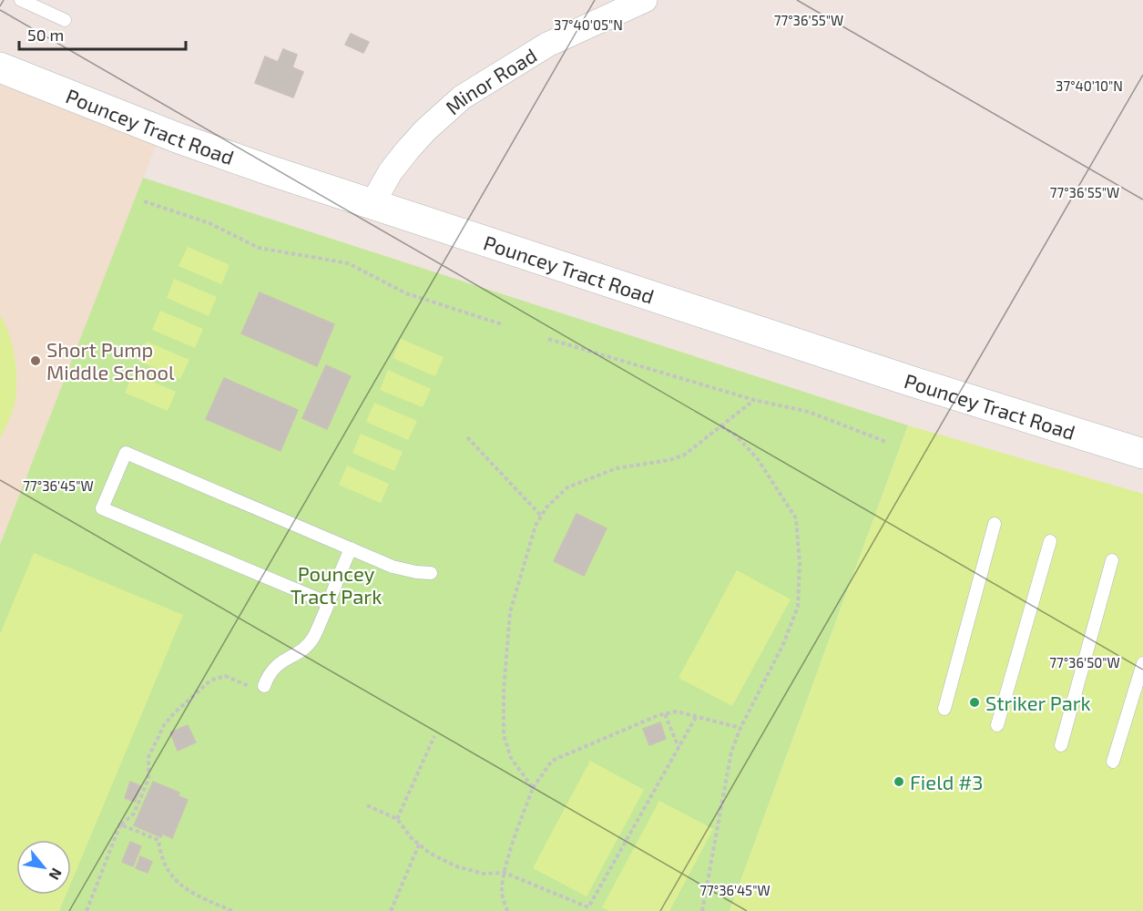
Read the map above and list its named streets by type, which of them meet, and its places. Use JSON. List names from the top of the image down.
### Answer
{
  "streets": {
    "main road": ["Pouncey Tract Road"],
    "street": ["Minor Road"]
  },
  "crossings": [
    ["Minor Road", "Pouncey Tract Road"]
  ],
  "parks": ["Pouncey Tract Park"],
  "places": ["Short Pump Middle School", "Striker Park", "Field #3"],
  "scale_bar": "50 m",
  "north": "bottom right",
  "coordinates": [
    "77°36'55\"W",
    "37°40'05\"N",
    "37°40'10\"N",
    "77°36'45\"W",
    "77°36'50\"W"
  ]
}
